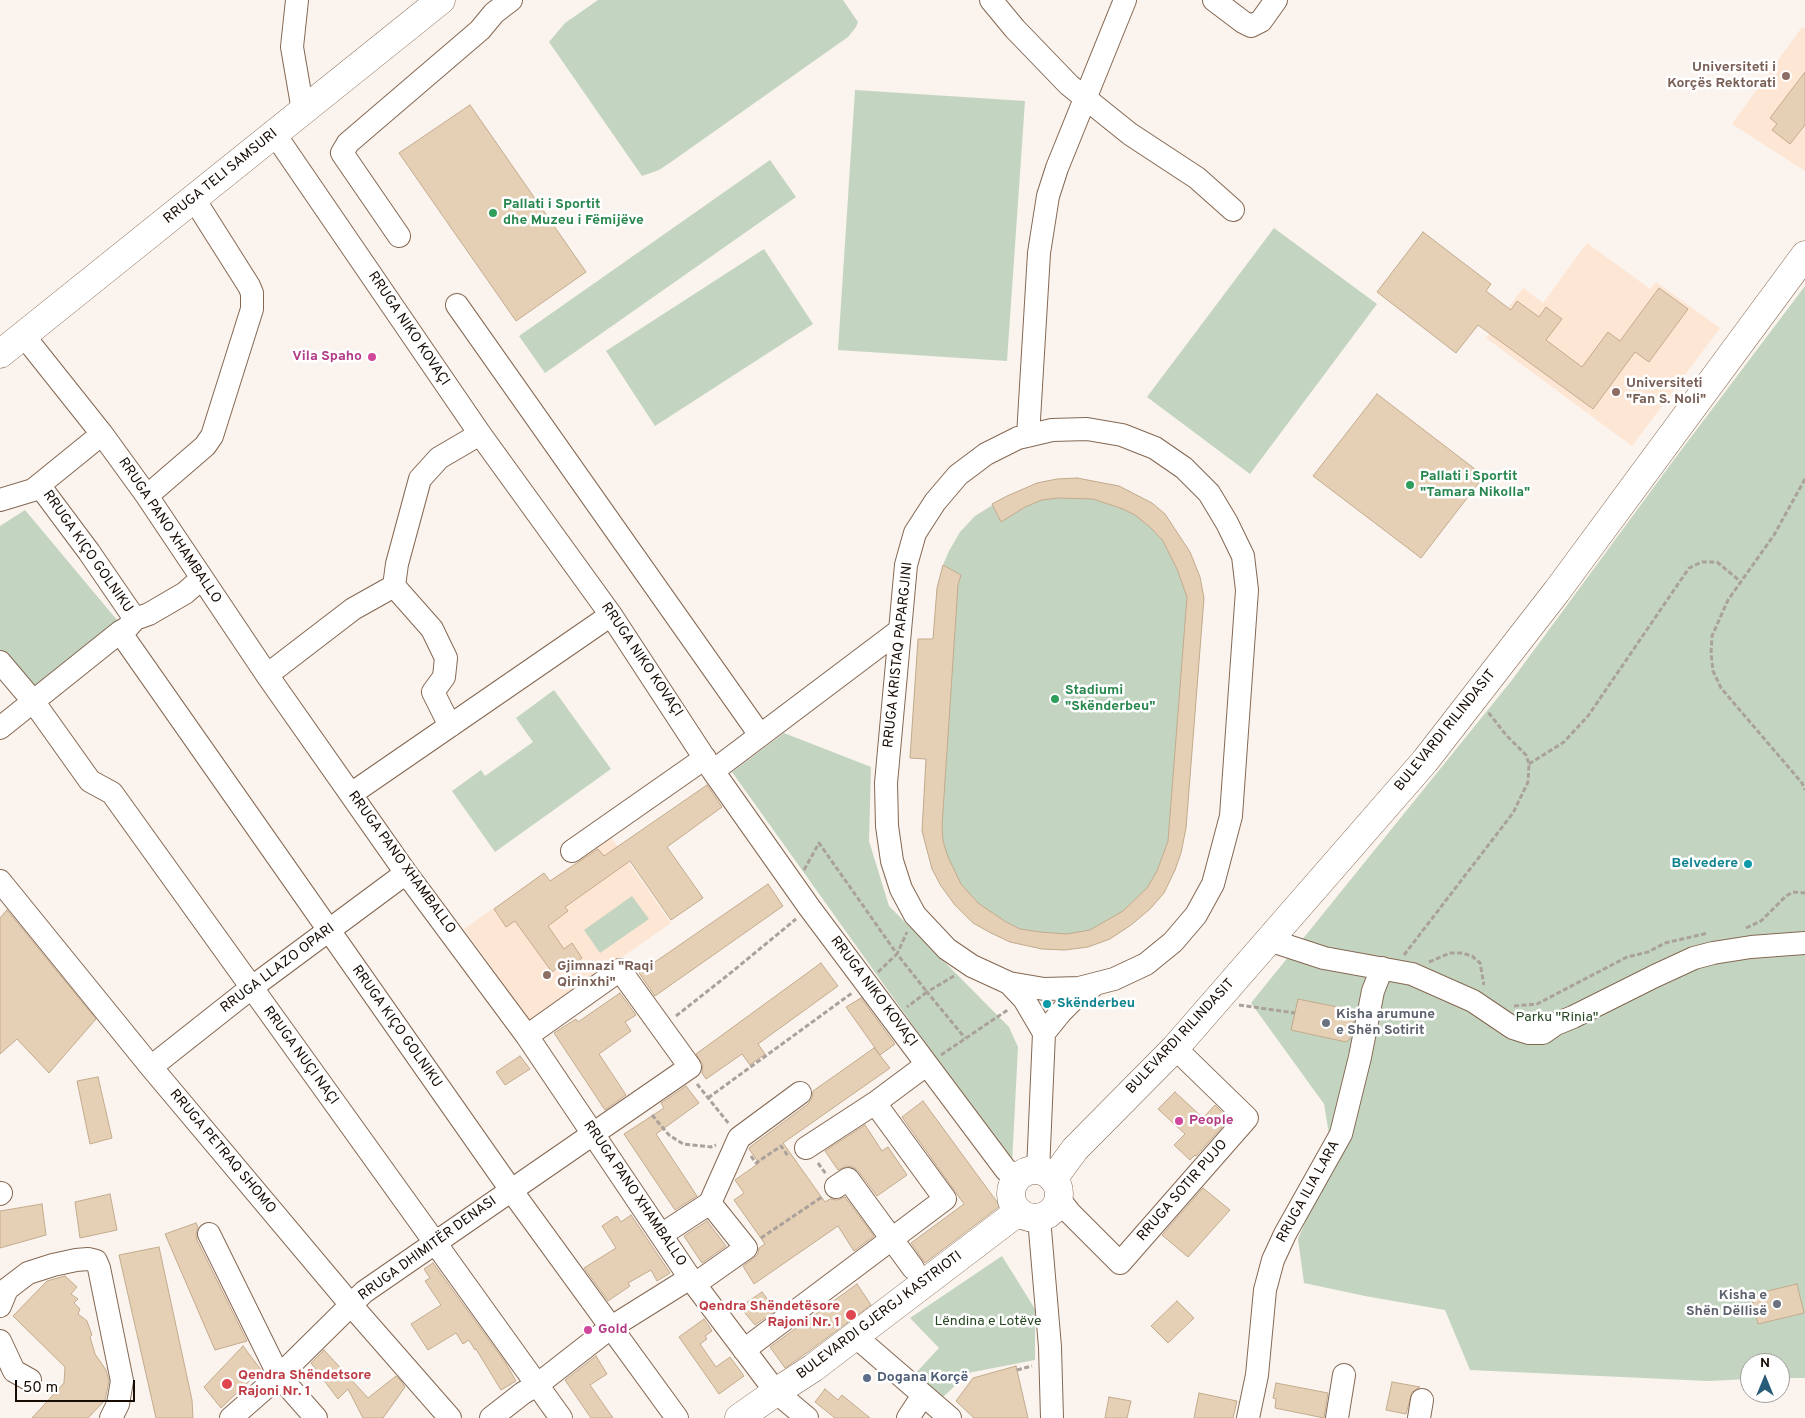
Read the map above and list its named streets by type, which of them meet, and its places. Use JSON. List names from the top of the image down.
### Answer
{
  "streets": {
    "main road": ["RRUGA TELI SAMSURI", "BULEVARDI RILINDASIT", "BULEVARDI GJERGJ KASTRIOTI"],
    "street": [
      "RRUGA NIKO KOVAÇI",
      "RRUGA PANO XHAMBALLO",
      "RRUGA KIÇO GOLNIKU",
      "RRUGA KRISTAQ PAPARGJINI",
      "RRUGA LLAZO OPARI",
      "RRUGA NUÇI NAÇI",
      "RRUGA PETRAQ SHOMO",
      "RRUGA SOTIR PUJO",
      "RRUGA ILIA LARA",
      "RRUGA DHIMITËR DENASI"
    ]
  },
  "crossings": [
    ["RRUGA TELI SAMSURI", "RRUGA NIKO KOVAÇI"],
    ["RRUGA TELI SAMSURI", "RRUGA PANO XHAMBALLO"],
    ["RRUGA NIKO KOVAÇI", "BULEVARDI RILINDASIT"],
    ["RRUGA NIKO KOVAÇI", "RRUGA SOTIR PUJO"],
    ["RRUGA PANO XHAMBALLO", "RRUGA LLAZO OPARI"],
    ["RRUGA PANO XHAMBALLO", "RRUGA DHIMITËR DENASI"],
    ["RRUGA PANO XHAMBALLO", "BULEVARDI GJERGJ KASTRIOTI"],
    ["RRUGA KIÇO GOLNIKU", "RRUGA LLAZO OPARI"],
    ["RRUGA KIÇO GOLNIKU", "RRUGA DHIMITËR DENASI"],
    ["BULEVARDI RILINDASIT", "RRUGA SOTIR PUJO"],
    ["BULEVARDI RILINDASIT", "BULEVARDI GJERGJ KASTRIOTI"],
    ["RRUGA LLAZO OPARI", "RRUGA NUÇI NAÇI"],
    ["RRUGA LLAZO OPARI", "RRUGA PETRAQ SHOMO"],
    ["RRUGA NUÇI NAÇI", "RRUGA DHIMITËR DENASI"],
    ["RRUGA PETRAQ SHOMO", "RRUGA DHIMITËR DENASI"]
  ],
  "parks": ["Parku \"Rinia\"", "Lëndina e Lotëve"],
  "places": [
    "Universiteti i Korçës Rektorati",
    "Pallati i Sportit dhe Muzeu i Fëmijëve",
    "Vila Spaho",
    "Universiteti \"Fan S. Noli\"",
    "Pallati i Sportit \"Tamara Nikolla\"",
    "Stadiumi \"Skënderbeu\"",
    "Belvedere",
    "Gjimnazi \"Raqi Qirinxhi\"",
    "Skënderbeu",
    "Kisha arumune e Shën Sotirit",
    "People",
    "Kisha e Shën Dëllisë",
    "Qendra Shëndetësore Rajoni Nr. 1",
    "Gold",
    "Dogana Korçë",
    "Qendra Shëndetsore Rajoni Nr. 1"
  ],
  "scale_bar": "50 m",
  "north": "top"
}
